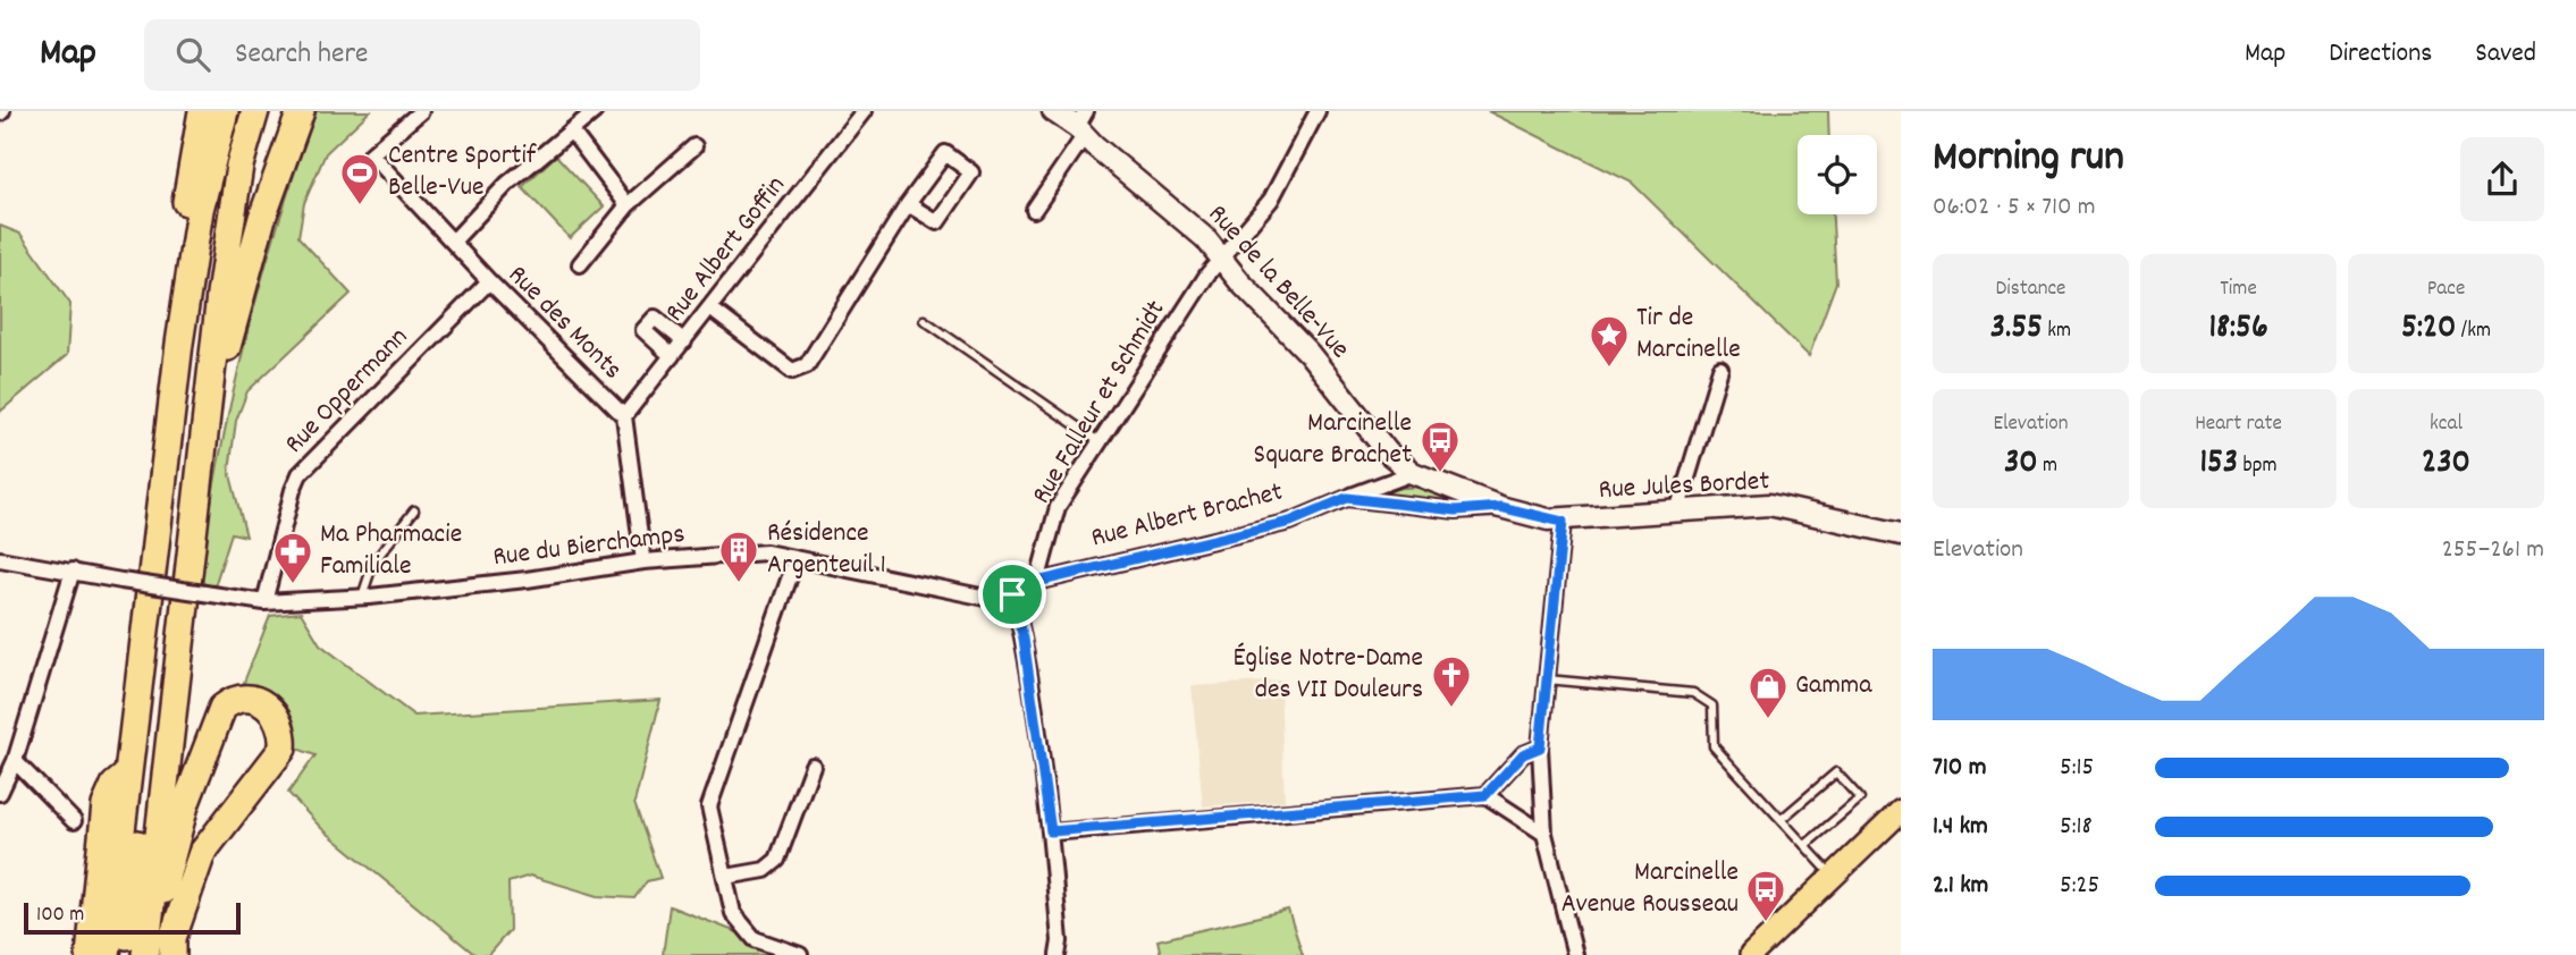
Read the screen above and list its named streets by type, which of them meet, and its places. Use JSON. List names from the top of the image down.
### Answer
{
  "streets": {
    "street": [
      "Rue Albert Goffin",
      "Rue de la Belle-Vue",
      "Rue des Monts",
      "Rue Oppermann",
      "Rue Falleur et Schmidt",
      "Rue Jules Bordet",
      "Rue Albert Brachet",
      "Rue du Bierchamps"
    ]
  },
  "crossings": [
    ["Rue Albert Goffin", "Rue des Monts"],
    ["Rue de la Belle-Vue", "Rue Falleur et Schmidt"],
    ["Rue de la Belle-Vue", "Rue Albert Brachet"],
    ["Rue des Monts", "Rue Oppermann"],
    ["Rue des Monts", "Rue du Bierchamps"],
    ["Rue Oppermann", "Rue du Bierchamps"],
    ["Rue Falleur et Schmidt", "Rue Albert Brachet"],
    ["Rue Falleur et Schmidt", "Rue du Bierchamps"],
    ["Rue Jules Bordet", "Rue Albert Brachet"],
    ["Rue Albert Brachet", "Rue du Bierchamps"]
  ],
  "places": {
    "sports": ["Centre Sportif Belle-Vue"],
    "place": ["Tir de Marcinelle"],
    "bus stop": ["Marcinelle Square Brachet", "Marcinelle Avenue Rousseau"],
    "building": ["Résidence Argenteuil 1"],
    "pharmacy": ["Ma Pharmacie Familiale"],
    "church": ["Église Notre-Dame des VII Douleurs"],
    "shop": ["Gamma"]
  },
  "scale_bar": "100 m",
  "page": {
    "header": "Map",
    "search": "Search here",
    "nav": ["Map", "Directions", "Saved"],
    "heading": ["Morning run", "06:02 · 5 × 710 m"],
    "stats": [
      ["Distance", "3.55 km"],
      ["Time", "18:56"],
      ["Pace", "5:20 /km"],
      ["Elevation", "30 m"],
      ["Heart rate", "153 bpm"],
      ["kcal", "230"]
    ],
    "chart": ["Elevation", "255–261 m"],
    "list": [
      {
        "name": "710 m",
        "note": "5:15"
      },
      {
        "name": "1.4 km",
        "note": "5:18"
      },
      {
        "name": "2.1 km",
        "note": "5:25"
      }
    ],
    "scale": "100 m"
  }
}
